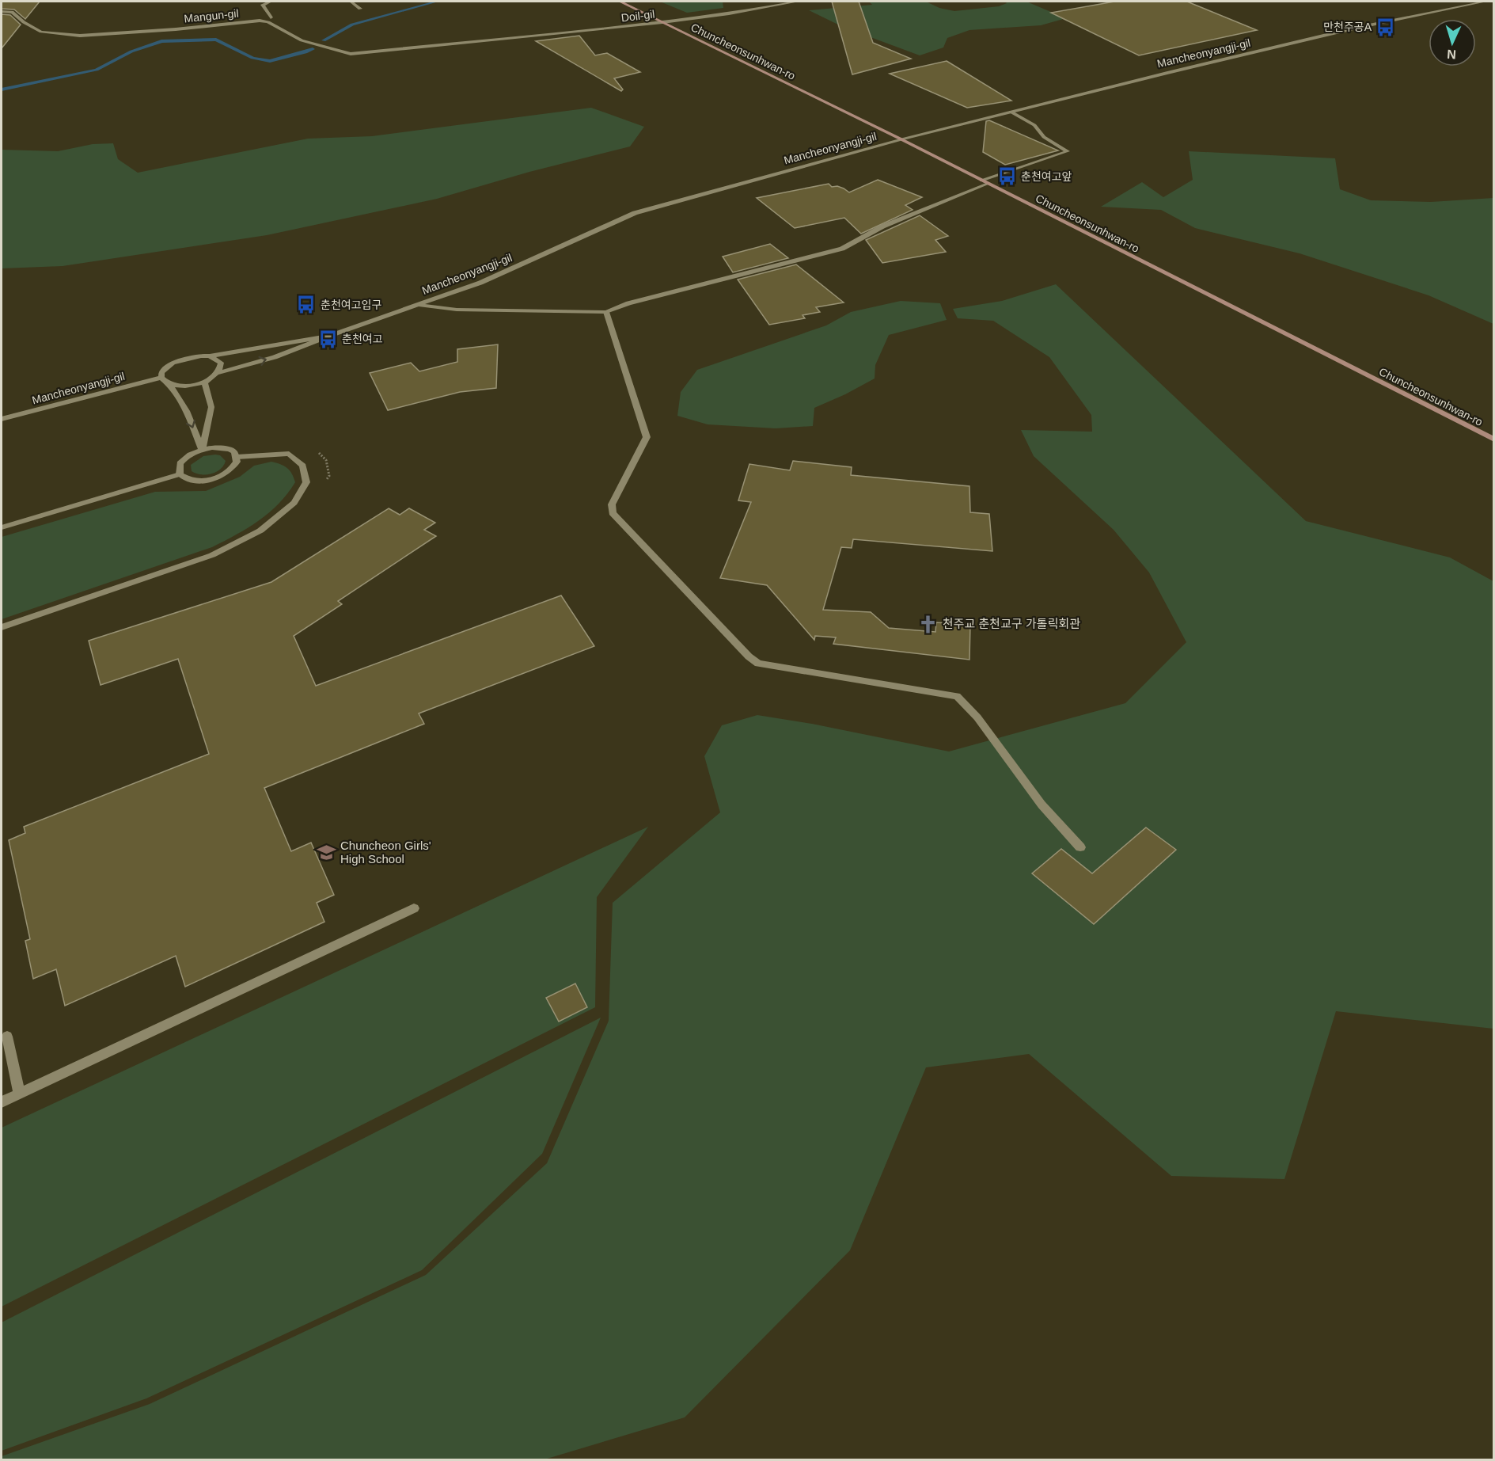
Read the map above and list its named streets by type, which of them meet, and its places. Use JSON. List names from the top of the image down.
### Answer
{
  "streets": {
    "street": [
      "Mangun-gil",
      "Doil-gil",
      "Chuncheonsunhwan-ro",
      "Mancheonyangji-gil"
    ]
  },
  "crossings": [
    ["Mangun-gil", "Doil-gil"],
    ["Doil-gil", "Chuncheonsunhwan-ro"],
    ["Chuncheonsunhwan-ro", "Mancheonyangji-gil"]
  ],
  "places": {
    "bus stop": [
      "만천주공A",
      "춘천여고앞",
      "춘천여고입구",
      "춘천여고"
    ],
    "church": ["천주교 춘천교구 가톨릭회관"],
    "school or university": ["Chuncheon Girls' High School"]
  },
  "north": "bottom"
}
